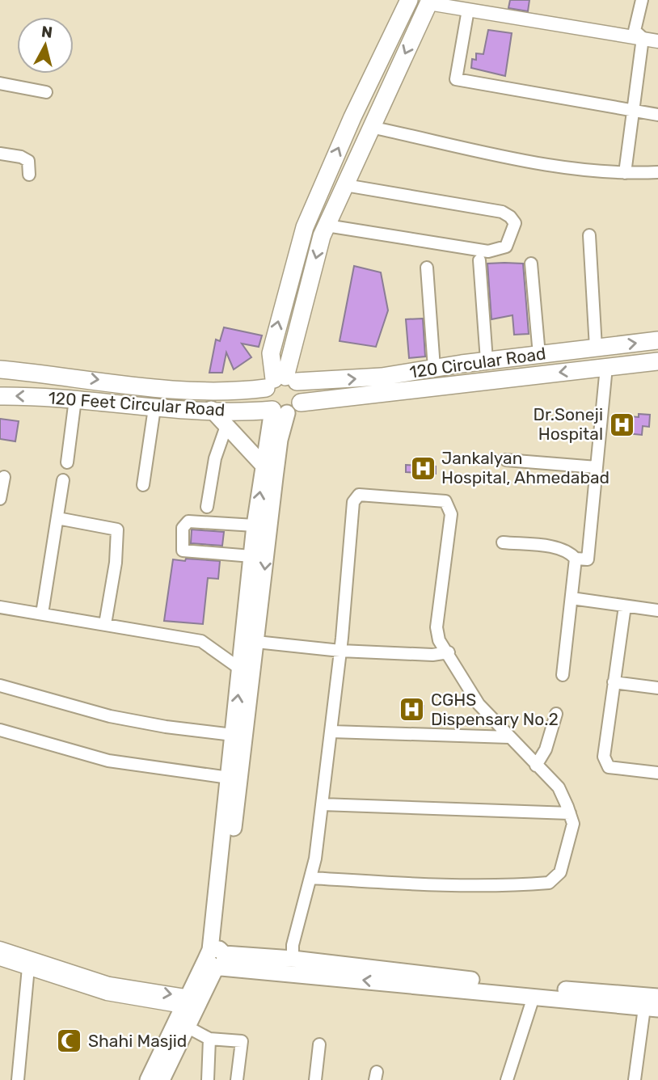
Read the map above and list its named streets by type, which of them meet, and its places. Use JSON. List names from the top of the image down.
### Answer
{
  "streets": {
    "main road": ["120 Circular Road", "120 Feet Circular Road"]
  },
  "crossings": [
    ["120 Circular Road", "120 Feet Circular Road"]
  ],
  "places": {
    "hospital": ["Dr.Soneji Hospital", "Jankalyan Hospital, Ahmedabad", "CGHS Dispensary No.2"],
    "mosque": ["Shahi Masjid"]
  },
  "north": "top"
}
